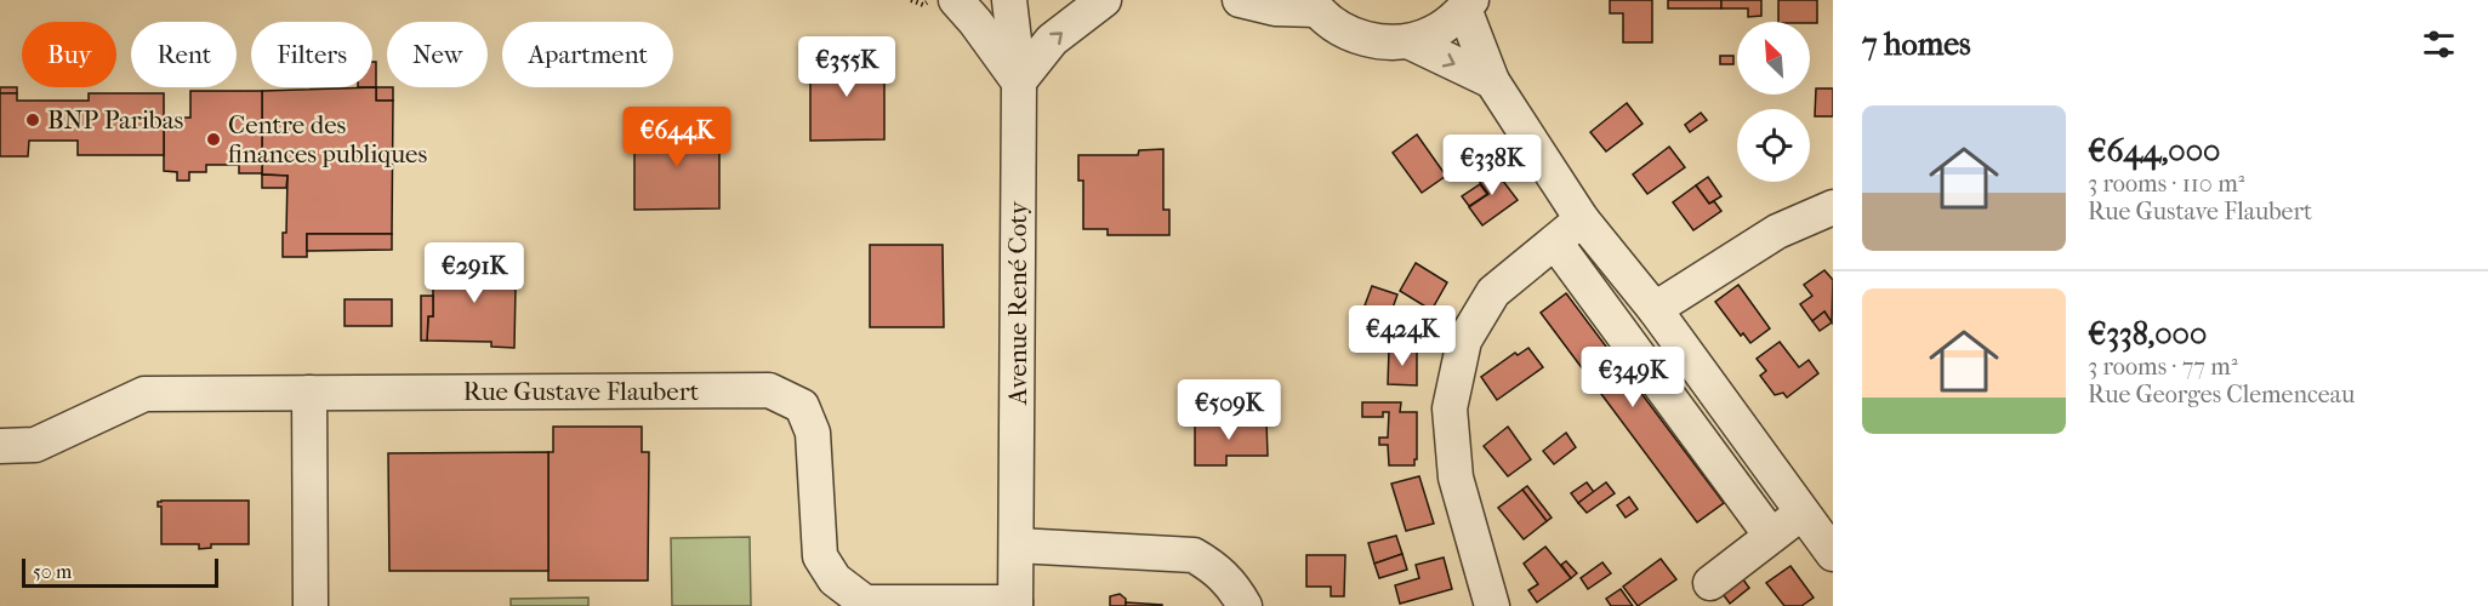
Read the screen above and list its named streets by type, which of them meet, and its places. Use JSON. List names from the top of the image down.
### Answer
{
  "streets": {
    "street": ["Avenue René Coty", "Rue Gustave Flaubert"]
  },
  "crossings": [
    ["Avenue René Coty", "Rue Gustave Flaubert"]
  ],
  "places": ["BNP Paribas", "Centre des finances publiques"],
  "scale_bar": "50 m",
  "north": "top left",
  "page": {
    "heading": "7 homes",
    "chip": [
      "Buy",
      "Rent",
      "Filters",
      "New",
      "Apartment"
    ],
    "price": [
      "€355K",
      "€644K",
      "€338K",
      "€291K",
      "€424K",
      "€349K",
      "€509K"
    ],
    "list": [
      {
        "name": "€644,000",
        "note": "3 rooms · 110 m² · Rue Gustave Flaubert"
      },
      {
        "name": "€338,000",
        "note": "3 rooms · 77 m² · Rue Georges Clemenceau"
      }
    ],
    "scale": "50 m"
  }
}
